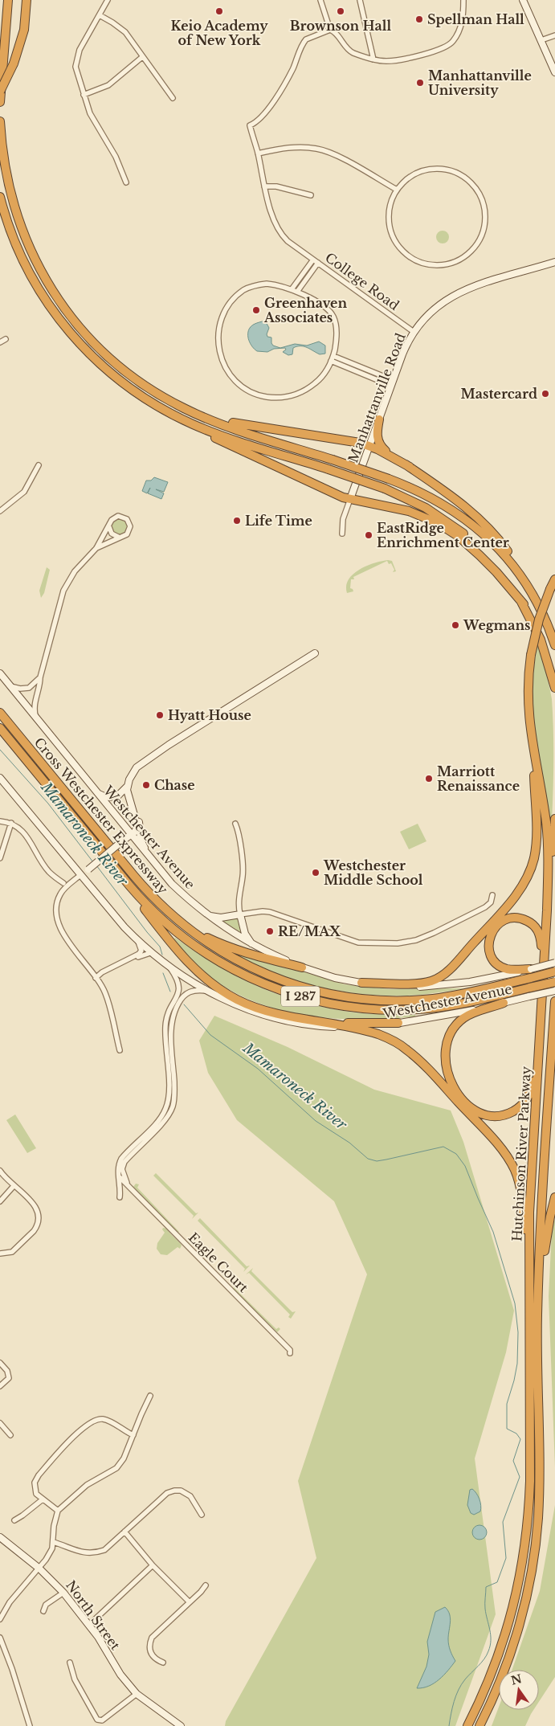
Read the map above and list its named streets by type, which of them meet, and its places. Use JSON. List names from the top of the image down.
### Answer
{
  "streets": {
    "highway": ["Cross Westchester Expressway", "I 287", "Hutchinson River Parkway"],
    "main road": ["Manhattanville Road", "Westchester Avenue", "North Street"],
    "street": ["College Road", "Eagle Court"]
  },
  "crossings": [
    ["College Road", "Manhattanville Road"],
    ["Westchester Avenue", "Eagle Court"]
  ],
  "water": ["Mamaroneck River"],
  "places": [
    "Keio Academy of New York",
    "Brownson Hall",
    "Spellman Hall",
    "Manhattanville University",
    "Greenhaven Associates",
    "Mastercard",
    "Life Time",
    "EastRidge Enrichment Center",
    "Wegmans",
    "Hyatt House",
    "Marriott Renaissance",
    "Chase",
    "Westchester Middle School",
    "RE/MAX"
  ],
  "north": "top"
}
